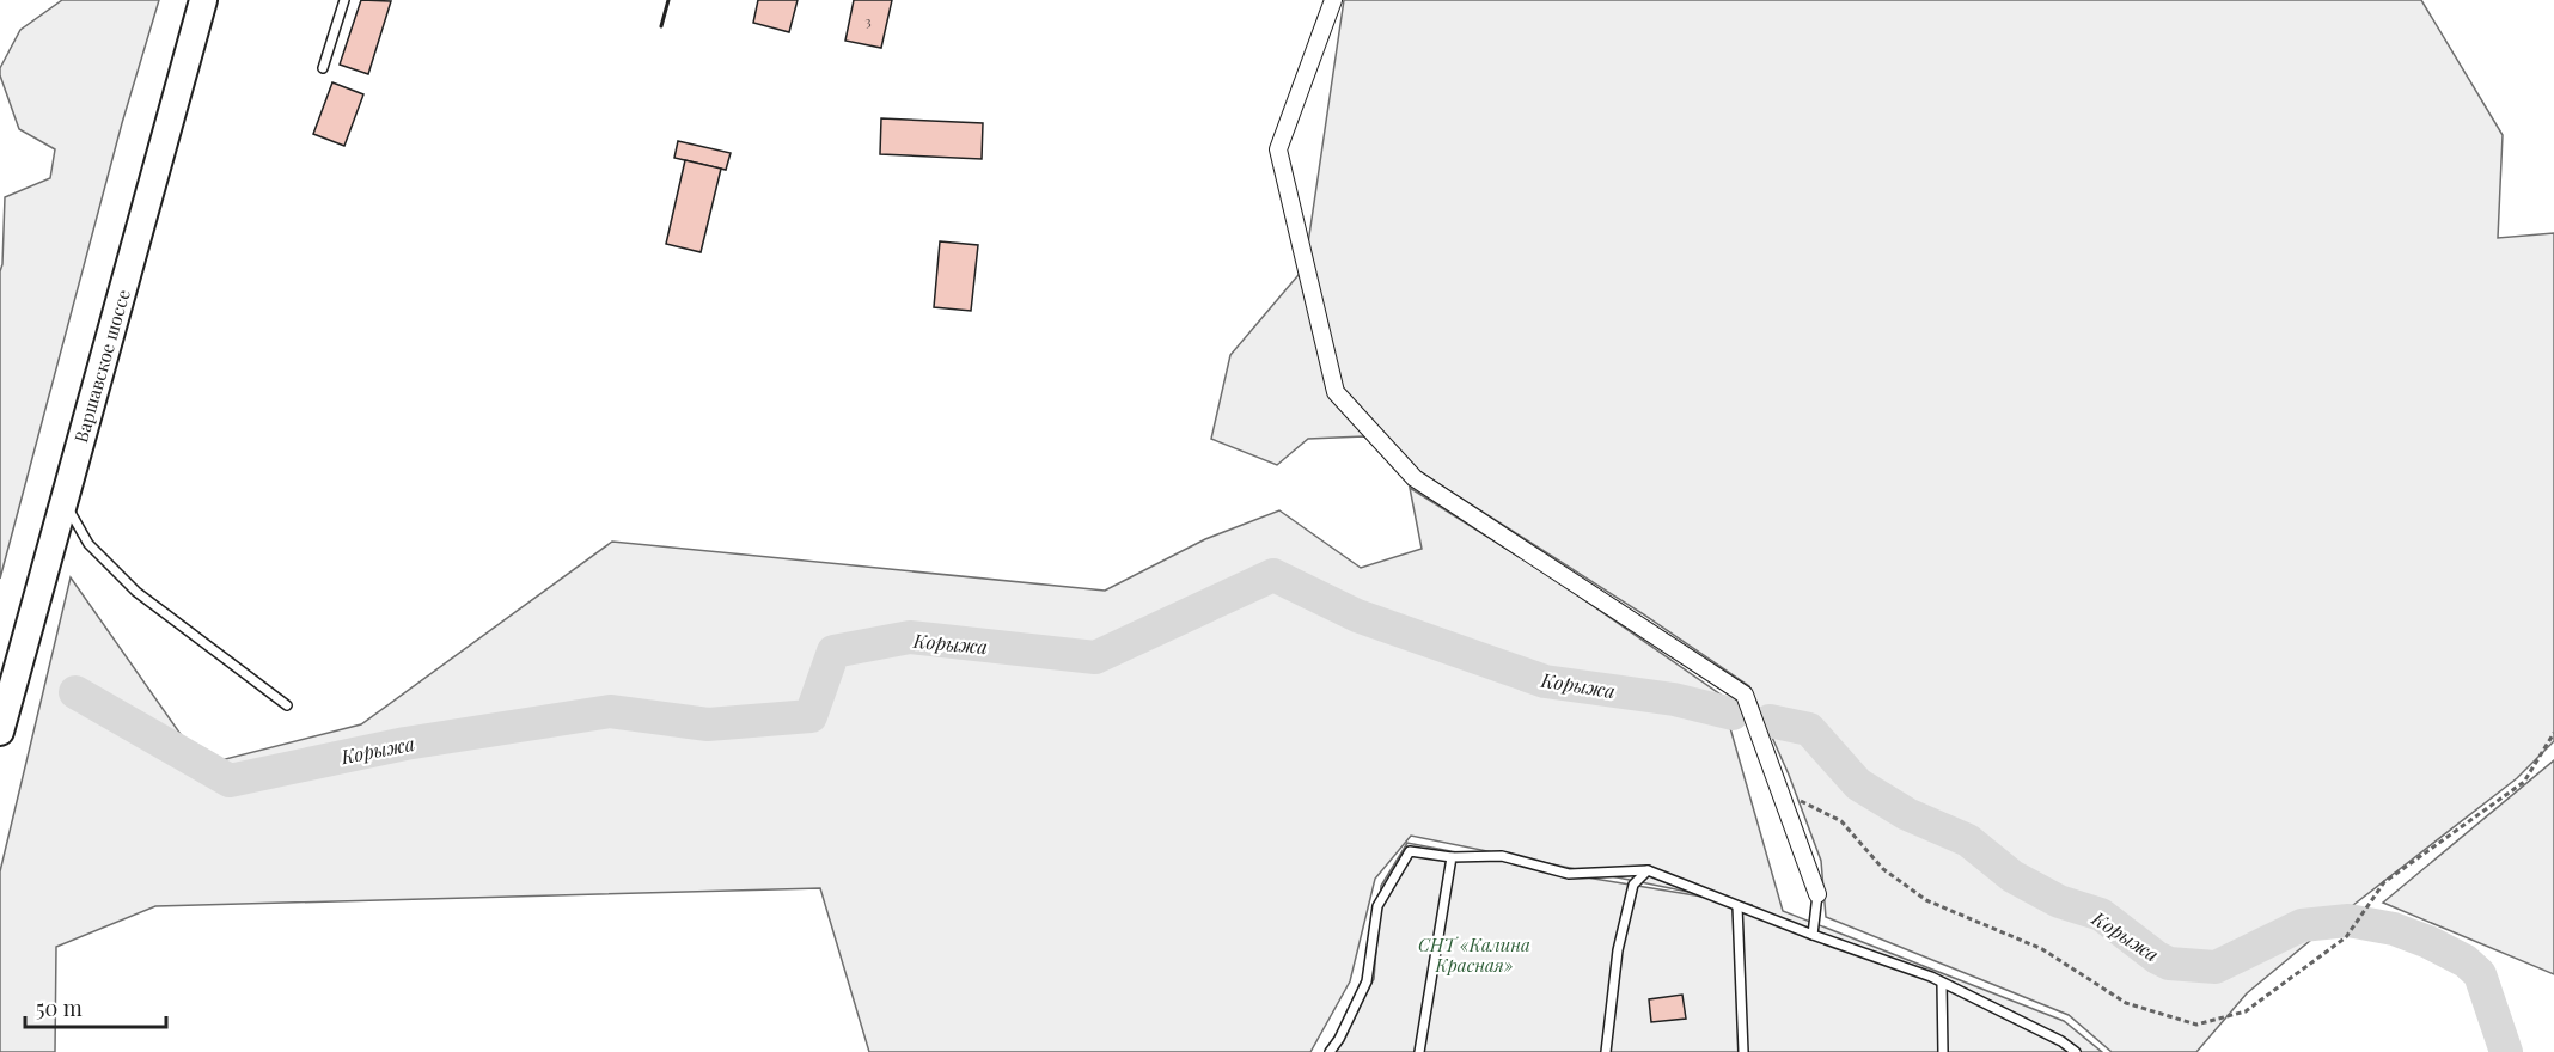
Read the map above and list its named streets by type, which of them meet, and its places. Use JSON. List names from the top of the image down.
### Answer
{
  "streets": {
    "main road": ["Варшавское шоссе"]
  },
  "water": ["Корыжа"],
  "parks": ["СНТ «Калина Красная»"],
  "house_numbers": ["3"],
  "scale_bar": "50 m"
}
